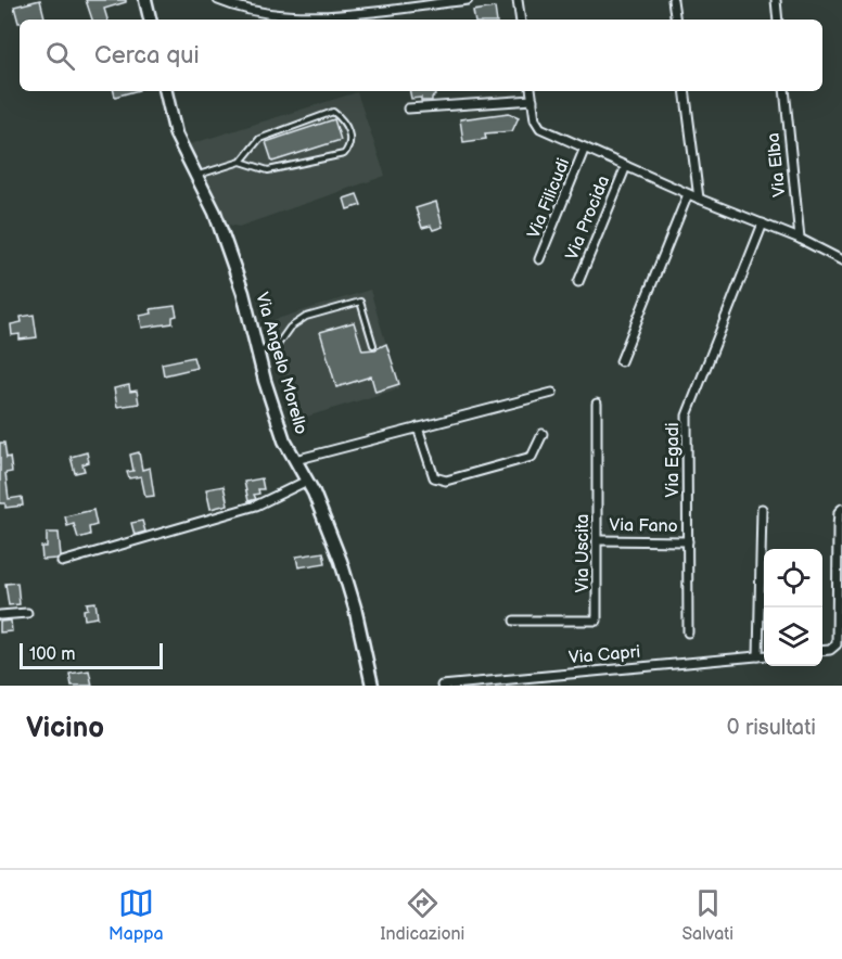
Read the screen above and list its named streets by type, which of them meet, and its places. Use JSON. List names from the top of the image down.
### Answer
{
  "streets": {
    "street": [
      "Via Elba",
      "Via Filicudi",
      "Via Procida",
      "Via Angelo Morello",
      "Via Egadi",
      "Via Fano",
      "Via Uscita",
      "Via Capri"
    ]
  },
  "crossings": [
    ["Via Egadi", "Via Fano"],
    ["Via Fano", "Via Uscita"]
  ],
  "scale_bar": "100 m",
  "page": {
    "search": "Cerca qui",
    "scale": "100 m",
    "heading": ["Vicino", "0 risultati"],
    "nav": ["Mappa", "Indicazioni", "Salvati"]
  }
}
